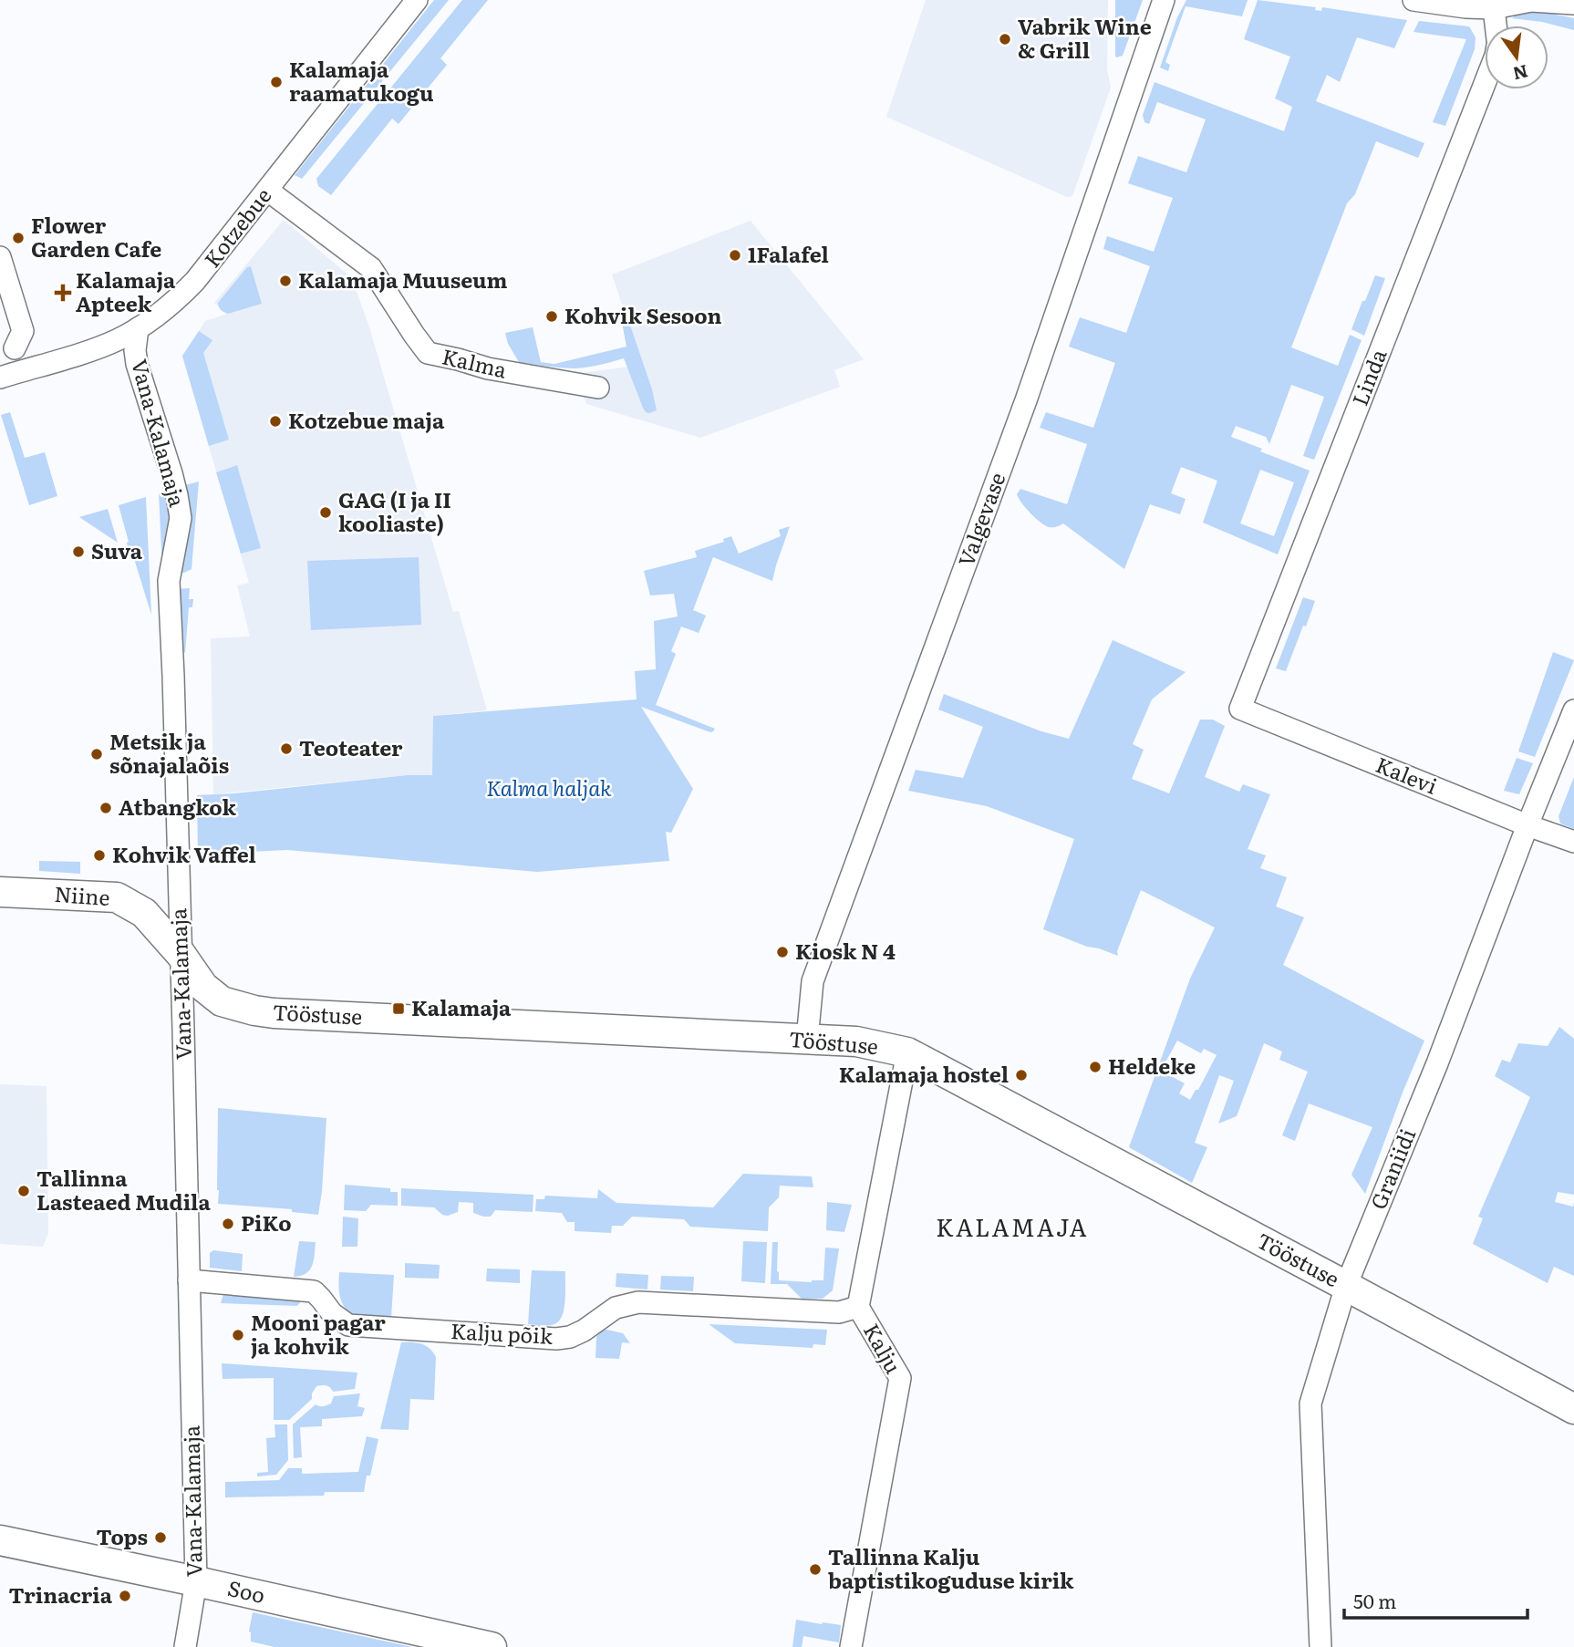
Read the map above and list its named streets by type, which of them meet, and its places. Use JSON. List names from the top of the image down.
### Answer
{
  "streets": {
    "street": [
      "Kotzebue",
      "Kalma",
      "Linda",
      "Vana-Kalamaja",
      "Valgevase",
      "Kalevi",
      "Niine",
      "Tööstuse",
      "Graniidi",
      "Kalju põik",
      "Kalju",
      "Soo"
    ]
  },
  "crossings": [
    ["Kotzebue", "Kalma"],
    ["Kotzebue", "Vana-Kalamaja"],
    ["Linda", "Kalevi"],
    ["Vana-Kalamaja", "Niine"],
    ["Vana-Kalamaja", "Tööstuse"],
    ["Vana-Kalamaja", "Kalju põik"],
    ["Vana-Kalamaja", "Soo"],
    ["Valgevase", "Tööstuse"],
    ["Kalevi", "Graniidi"],
    ["Niine", "Tööstuse"],
    ["Tööstuse", "Graniidi"],
    ["Tööstuse", "Kalju"],
    ["Kalju põik", "Kalju"]
  ],
  "districts": ["KALAMAJA"],
  "parks": ["Kalma haljak"],
  "places": {
    "other": [
      "Vabrik Wine & Grill",
      "Kalamaja raamatukogu",
      "Flower Garden Cafe",
      "1Falafel",
      "Kalamaja Muuseum",
      "Kohvik Sesoon",
      "Kotzebue maja",
      "GAG (I ja II kooliaste)",
      "Suva",
      "Teoteater",
      "Metsik ja sõnajalaõis",
      "Atbangkok",
      "Kohvik Vaffel",
      "Kiosk N 4",
      "Heldeke",
      "Kalamaja hostel",
      "Tallinna Lasteaed Mudila",
      "PiKo",
      "Mooni pagar ja kohvik",
      "Tops",
      "Tallinna Kalju baptistikoguduse kirik",
      "Trinacria"
    ],
    "health": ["Kalamaja Apteek"],
    "transit": ["Kalamaja"]
  },
  "scale_bar": "50 m",
  "north": "bottom"
}
